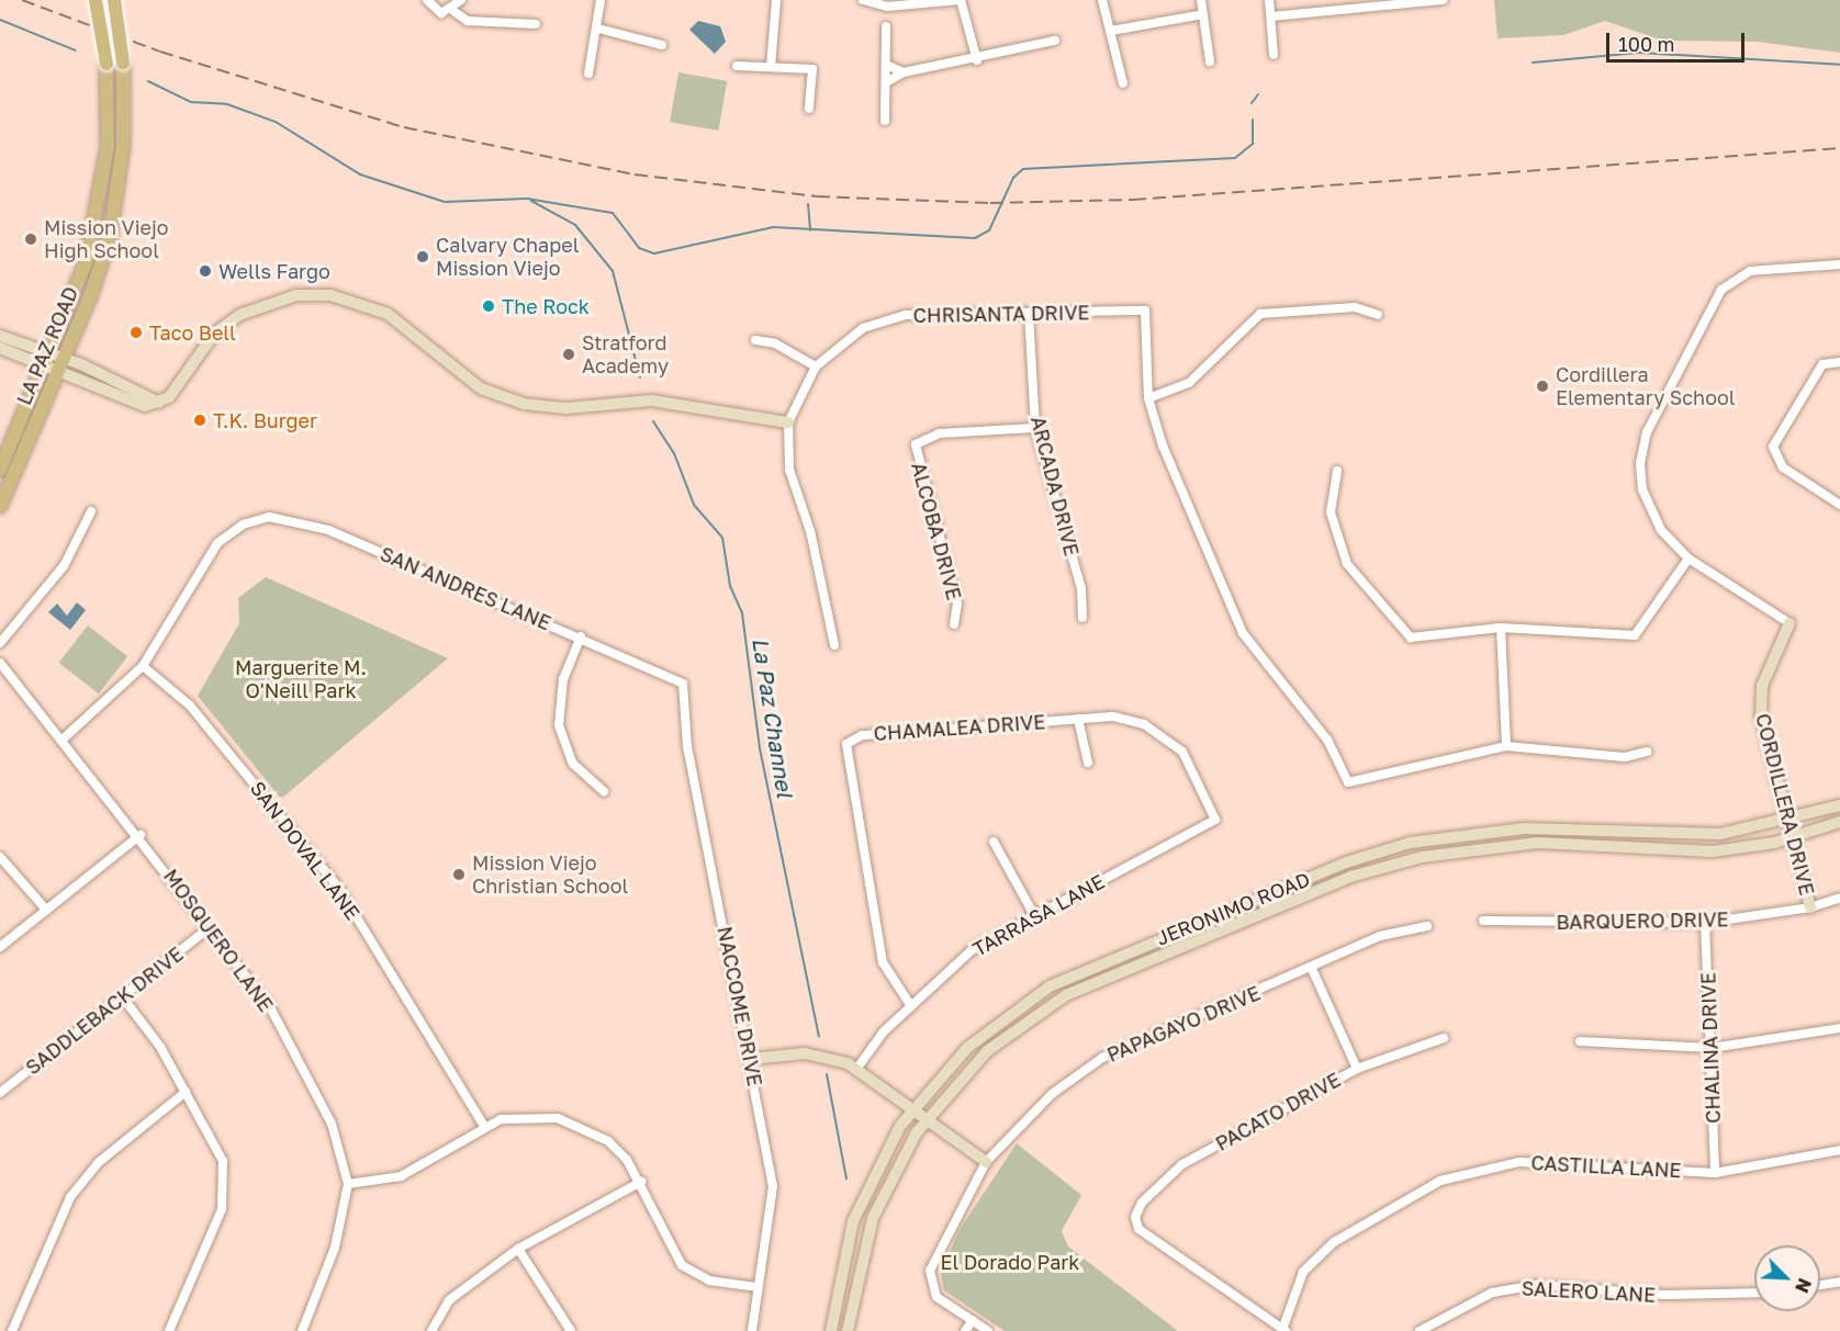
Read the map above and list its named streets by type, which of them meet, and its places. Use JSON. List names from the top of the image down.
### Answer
{
  "streets": {
    "main road": ["LA PAZ ROAD", "CORDILLERA DRIVE", "JERONIMO ROAD"],
    "street": [
      "CHRISANTA DRIVE",
      "ARCADA DRIVE",
      "ALCOBA DRIVE",
      "SAN ANDRES LANE",
      "CHAMALEA DRIVE",
      "SAN DOVAL LANE",
      "TARRASA LANE",
      "BARQUERO DRIVE",
      "MOSQUERO LANE",
      "NACCOME DRIVE",
      "SADDLEBACK DRIVE",
      "PAPAGAYO DRIVE",
      "CHALINA DRIVE",
      "PACATO DRIVE",
      "CASTILLA LANE",
      "SALERO LANE"
    ]
  },
  "crossings": [
    ["CHRISANTA DRIVE", "ARCADA DRIVE"],
    ["ARCADA DRIVE", "ALCOBA DRIVE"],
    ["SAN ANDRES LANE", "SAN DOVAL LANE"],
    ["SAN ANDRES LANE", "NACCOME DRIVE"],
    ["CHAMALEA DRIVE", "TARRASA LANE"],
    ["CORDILLERA DRIVE", "JERONIMO ROAD"],
    ["CORDILLERA DRIVE", "BARQUERO DRIVE"],
    ["BARQUERO DRIVE", "CHALINA DRIVE"],
    ["MOSQUERO LANE", "SADDLEBACK DRIVE"],
    ["CHALINA DRIVE", "CASTILLA LANE"],
    ["PACATO DRIVE", "CASTILLA LANE"]
  ],
  "water": ["La Paz Channel"],
  "parks": ["Marguerite M. O'Neill Park", "El Dorado Park"],
  "places": [
    "Mission Viejo High School",
    "Calvary Chapel Mission Viejo",
    "Wells Fargo",
    "The Rock",
    "Taco Bell",
    "Stratford Academy",
    "Cordillera Elementary School",
    "T.K. Burger",
    "Mission Viejo Christian School"
  ],
  "scale_bar": "100 m",
  "north": "bottom right"
}
